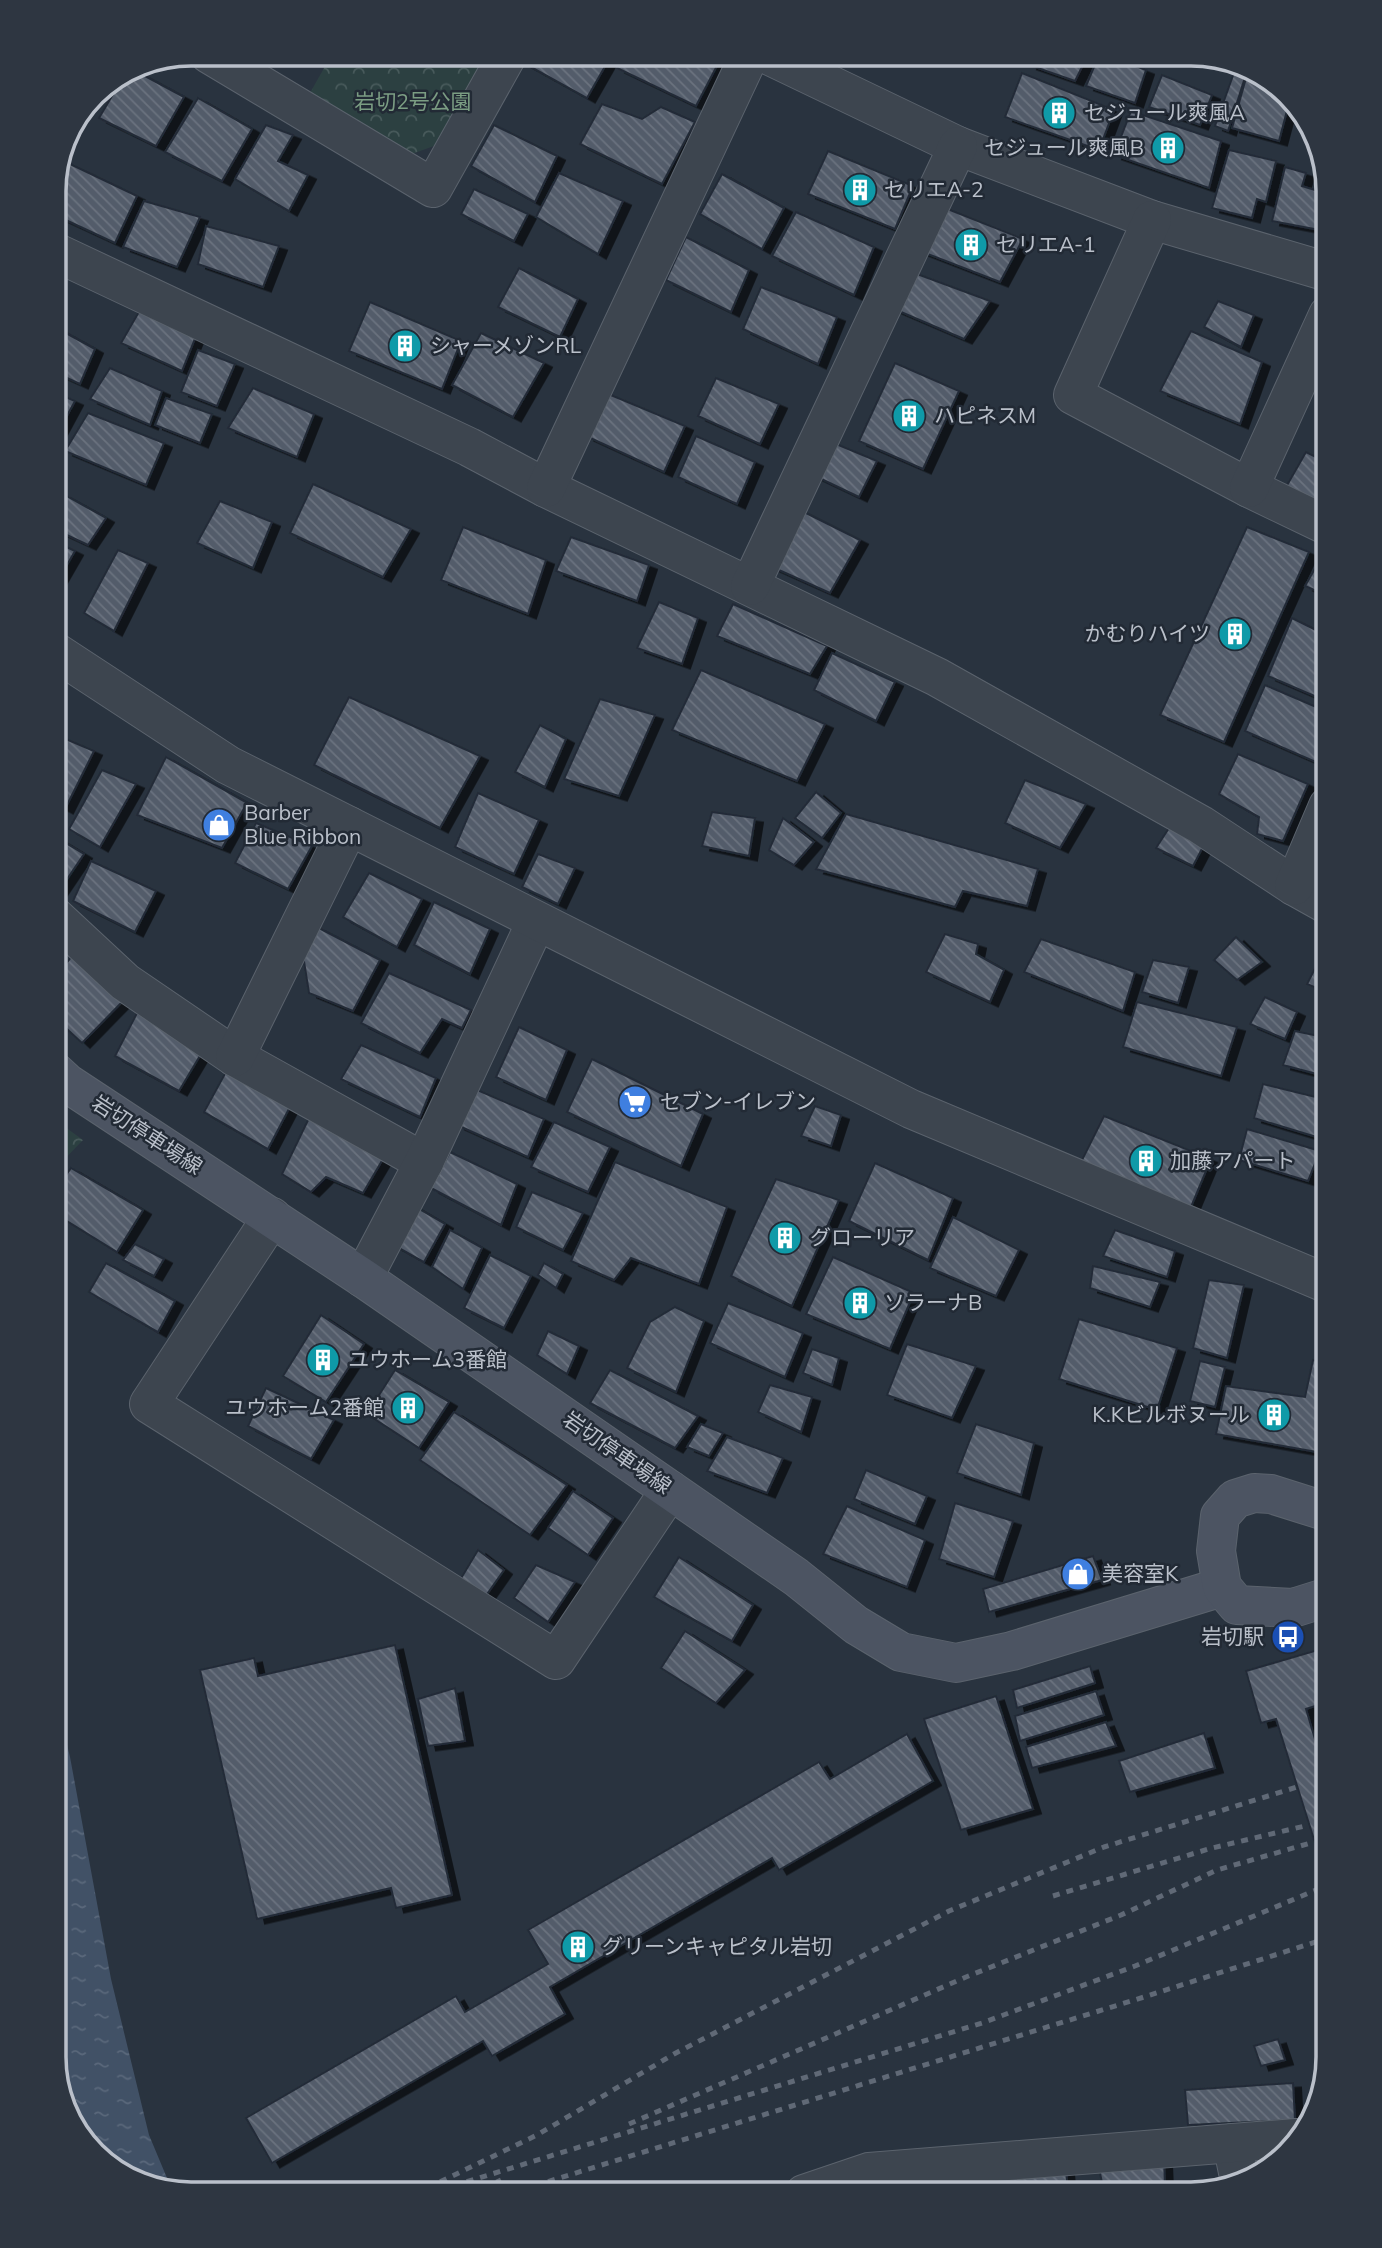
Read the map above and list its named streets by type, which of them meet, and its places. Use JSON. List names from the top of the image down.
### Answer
{
  "streets": {
    "main road": ["岩切停車場線"]
  },
  "parks": ["岩切2号公園"],
  "places": {
    "building": [
      "セジュール爽風A",
      "セジュール爽風B",
      "セリエA-2",
      "セリエA-1",
      "シャーメゾンRL",
      "ハピネスM",
      "かむりハイツ",
      "加藤アパート",
      "グローリア",
      "ソラーナB",
      "ユウホーム3番館",
      "ユウホーム2番館",
      "K.Kビルボヌール",
      "グリーンキャピタル岩切"
    ],
    "shop": ["Barber Blue Ribbon", "美容室K"],
    "supermarket": ["セブン-イレブン"],
    "bus stop": ["岩切駅"]
  }
}
